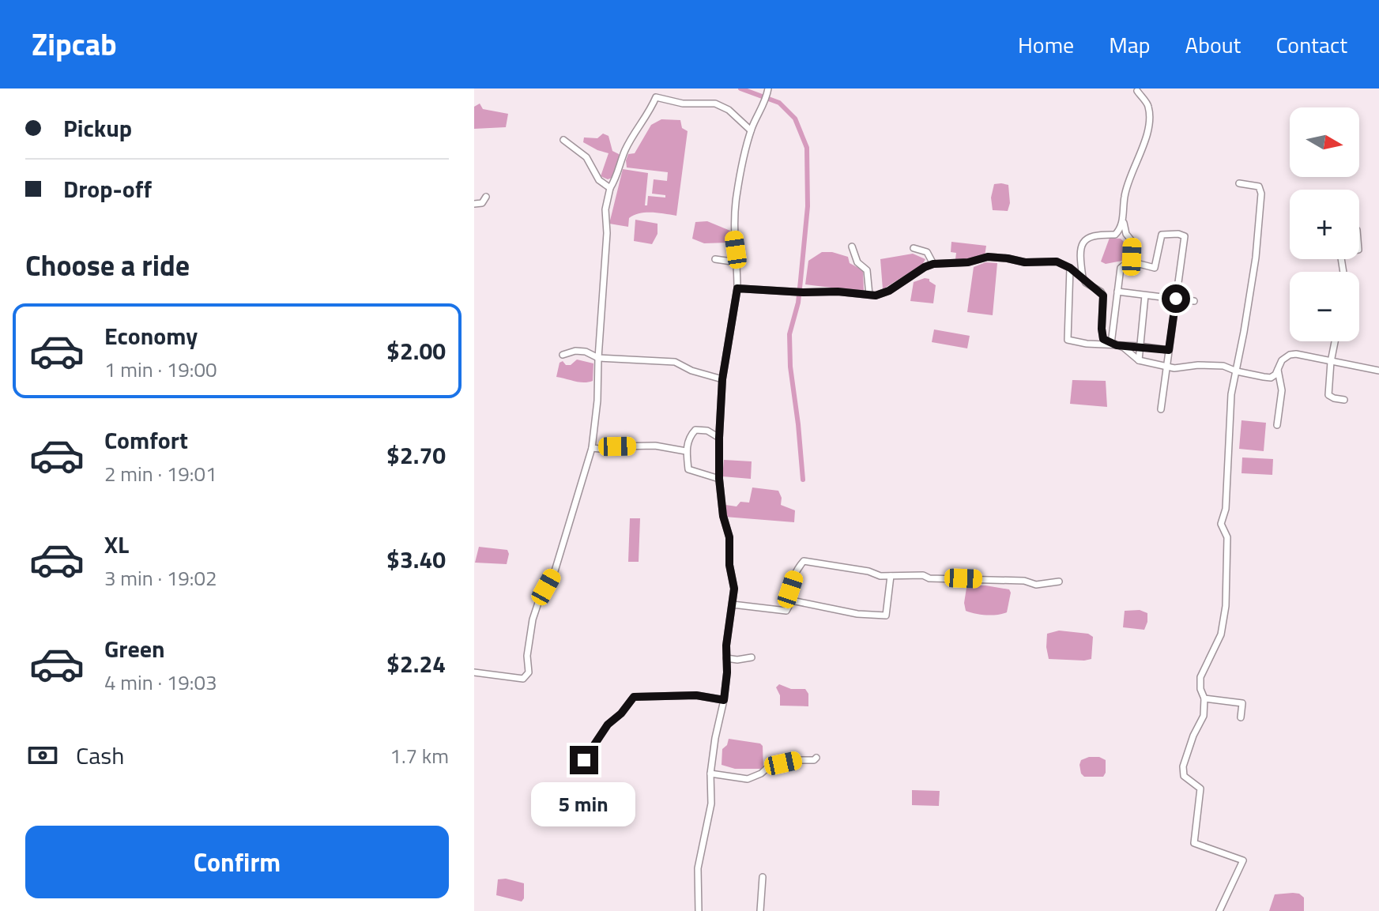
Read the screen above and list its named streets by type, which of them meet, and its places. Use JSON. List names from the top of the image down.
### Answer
{
  "north": "right",
  "page": {
    "header": "Zipcab",
    "nav": [
      "Home",
      "Map",
      "About",
      "Contact"
    ],
    "banner": ["Pickup", "Drop-off"],
    "map_buttons": ["+", "−"],
    "heading": "Choose a ride",
    "list": [
      {
        "name": "Economy",
        "note": "1 min · 19:00",
        "value": "$2.00"
      },
      {
        "name": "Comfort",
        "note": "2 min · 19:01",
        "value": "$2.70"
      },
      {
        "name": "XL",
        "note": "3 min · 19:02",
        "value": "$3.40"
      },
      {
        "name": "Green",
        "note": "4 min · 19:03",
        "value": "$2.24"
      }
    ],
    "pay": ["Cash", "1.7 km"],
    "bubble": "5 min",
    "buttons": "Confirm"
  }
}
